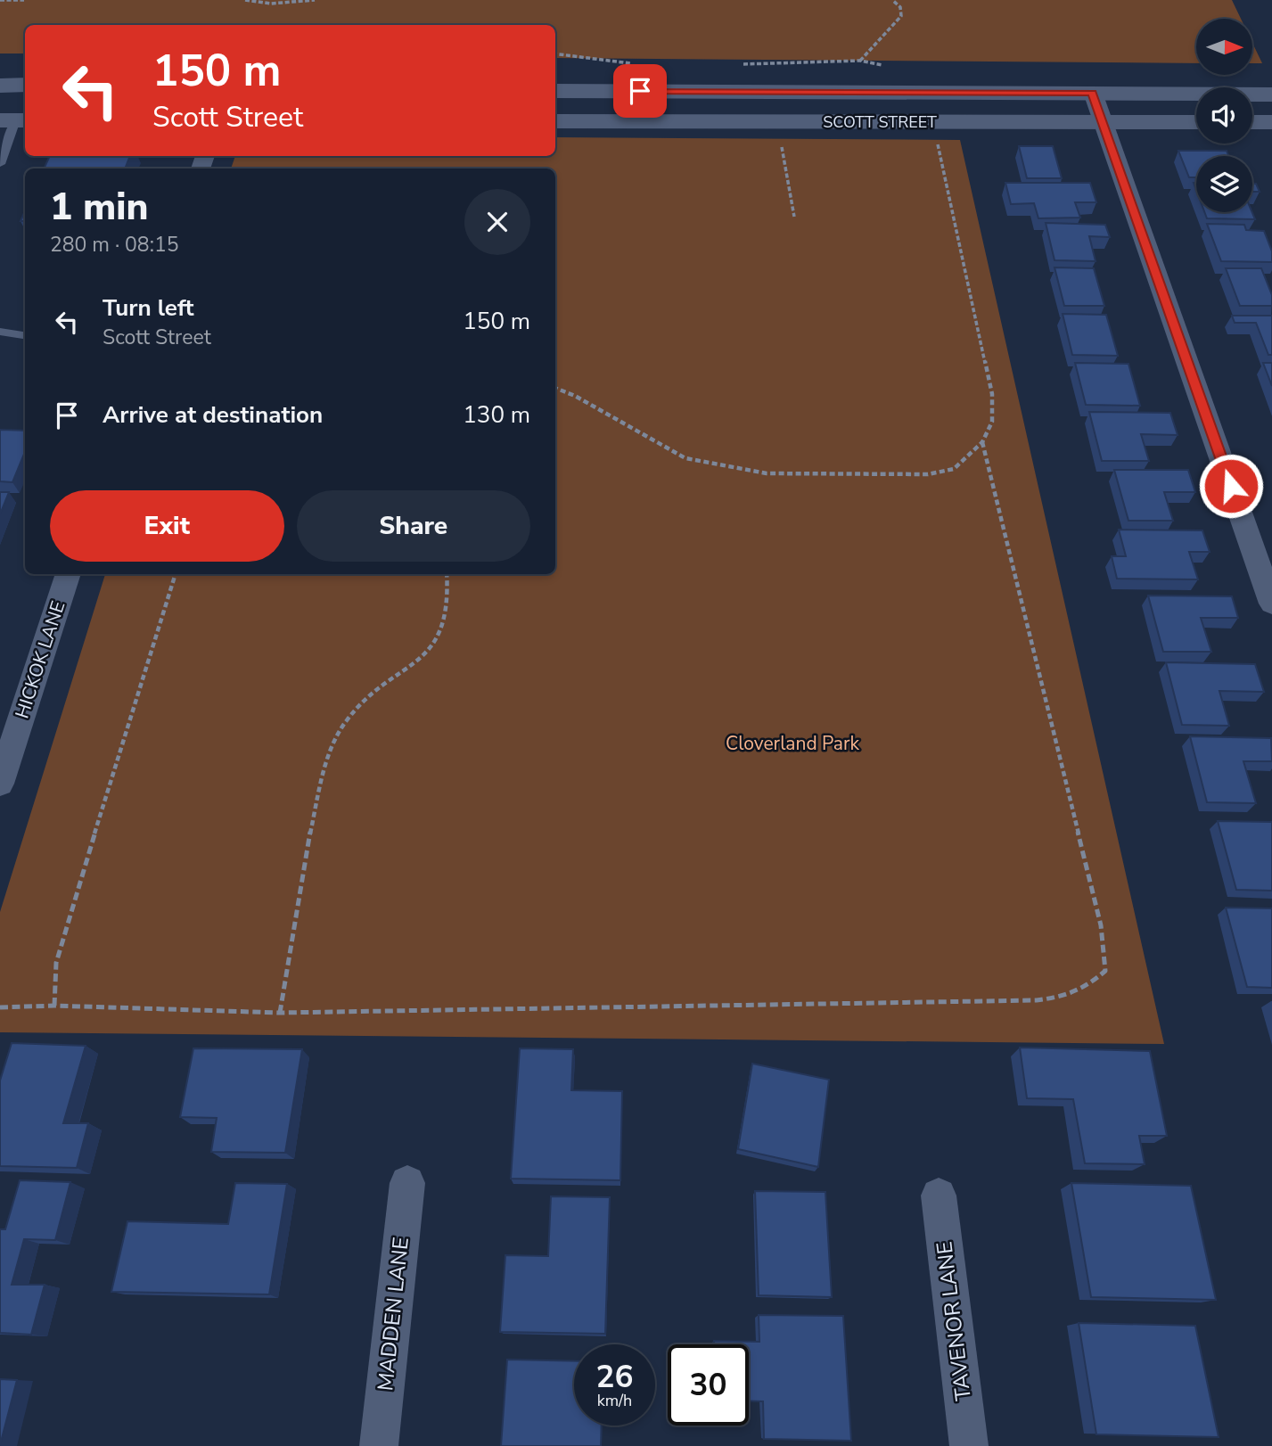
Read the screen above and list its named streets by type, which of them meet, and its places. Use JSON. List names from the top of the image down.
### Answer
{
  "streets": {
    "main road": ["SCOTT STREET"],
    "street": ["HICKOK LANE", "MADDEN LANE", "TAVENOR LANE"]
  },
  "parks": ["Cloverland Park"],
  "north": "right",
  "page": {
    "turn": ["150 m", "Scott Street"],
    "heading": ["1 min", "280 m · 08:15"],
    "list": [
      {
        "name": "Turn left",
        "note": "Scott Street",
        "value": "150 m"
      },
      {
        "name": "Arrive at destination",
        "value": "130 m"
      }
    ],
    "buttons": ["Exit", "Share"],
    "speed": "26 km/h",
    "limit": "30"
  }
}
